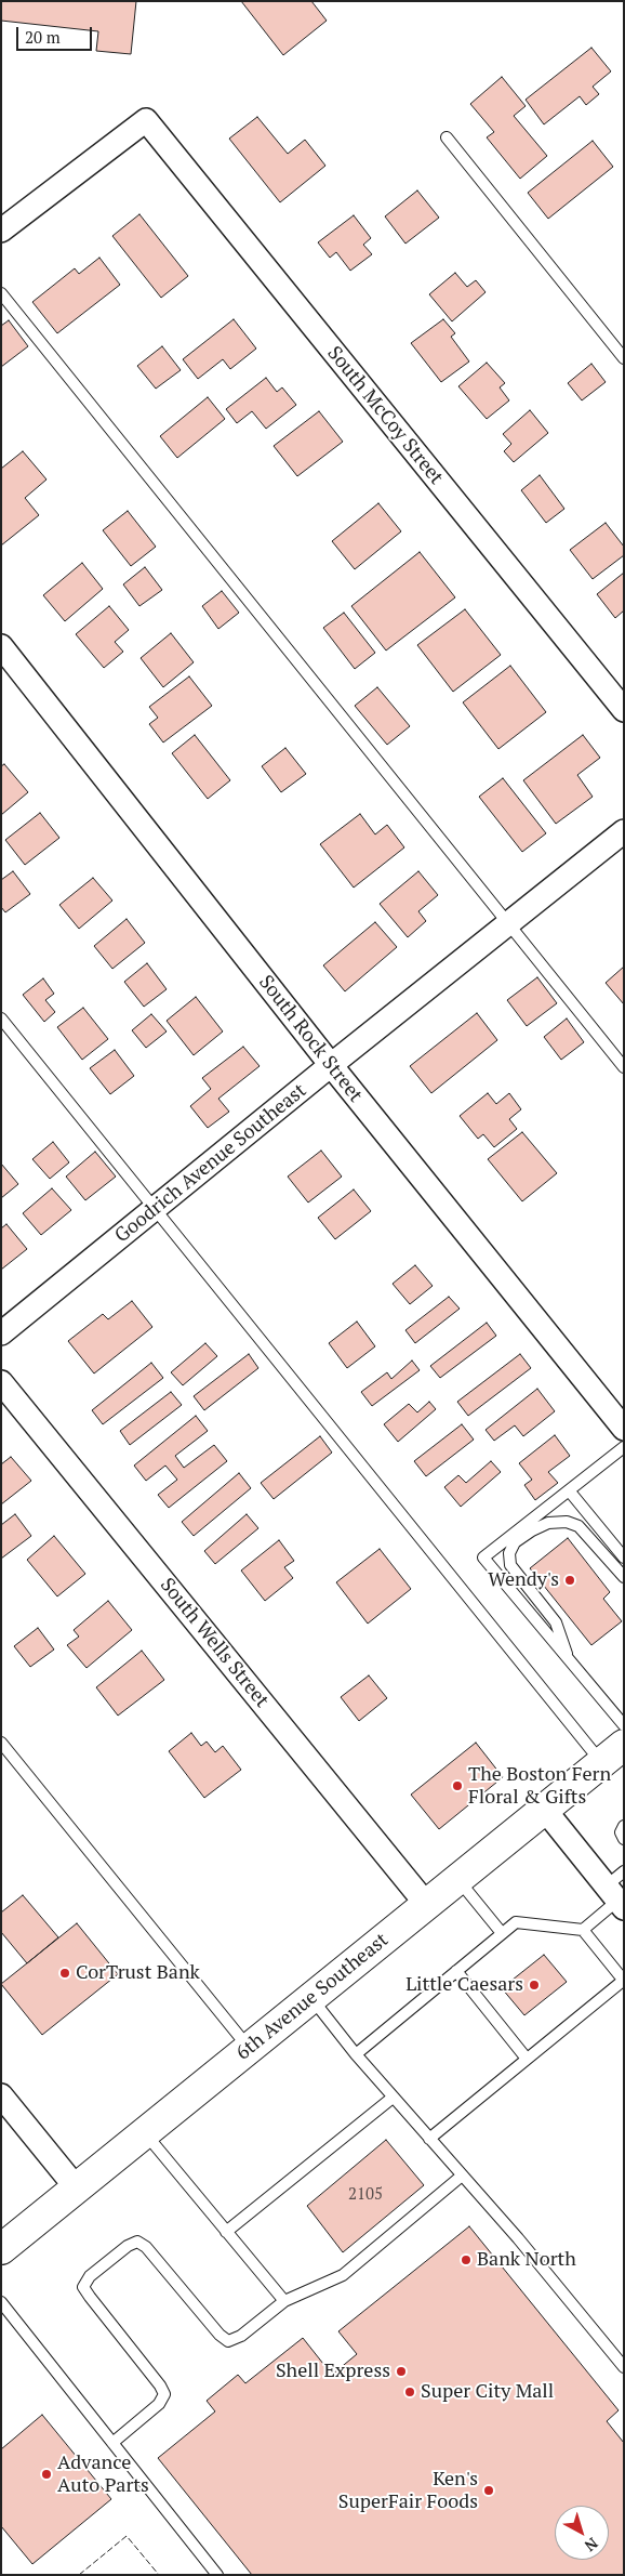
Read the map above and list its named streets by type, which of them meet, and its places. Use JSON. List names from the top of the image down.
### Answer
{
  "streets": {
    "highway": ["6th Avenue Southeast"],
    "street": [
      "South McCoy Street",
      "South Rock Street",
      "Goodrich Avenue Southeast",
      "South Wells Street"
    ]
  },
  "crossings": [
    ["South Rock Street", "Goodrich Avenue Southeast"],
    ["South Wells Street", "6th Avenue Southeast"]
  ],
  "places": [
    "Wendy's",
    "The Boston Fern Floral & Gifts",
    "CorTrust Bank",
    "Little Caesars",
    "Bank North",
    "Shell Express",
    "Super City Mall",
    "Advance Auto Parts",
    "Ken's SuperFair Foods"
  ],
  "house_numbers": ["2105"],
  "scale_bar": "20 m",
  "north": "bottom right"
}
